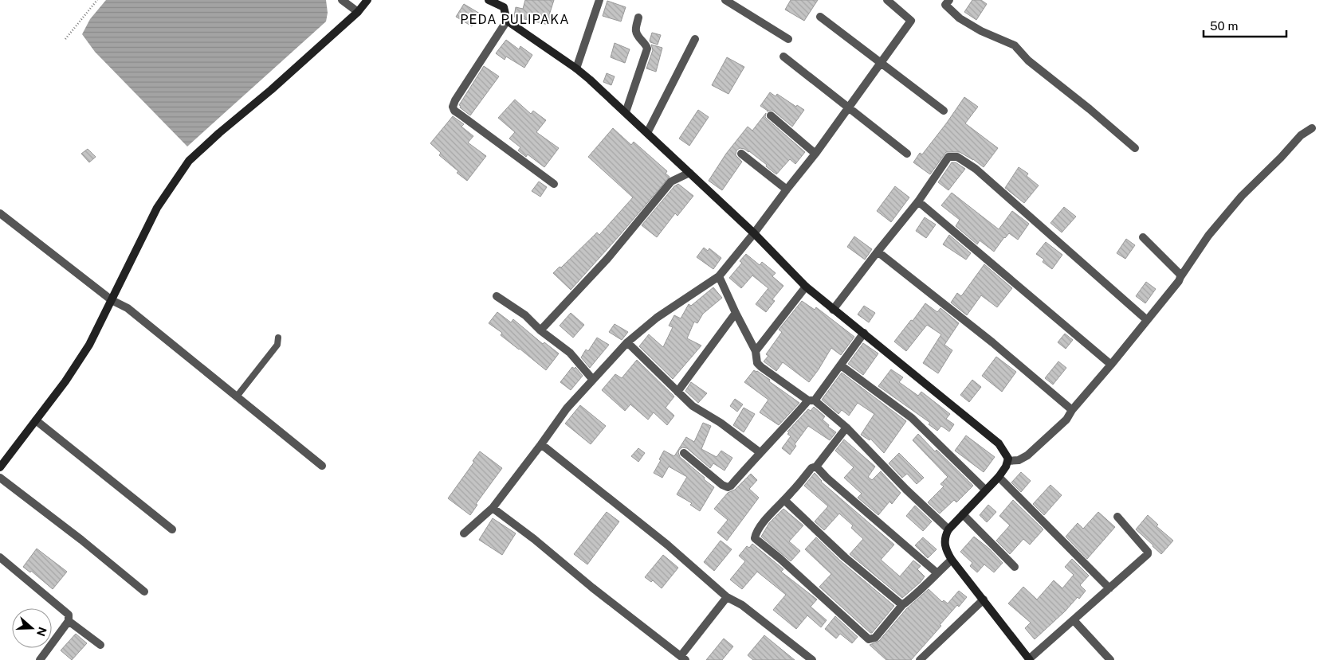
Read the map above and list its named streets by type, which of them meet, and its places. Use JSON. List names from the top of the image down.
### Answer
{
  "districts": ["PEDA PULIPAKA"],
  "scale_bar": "50 m",
  "north": "right"
}
